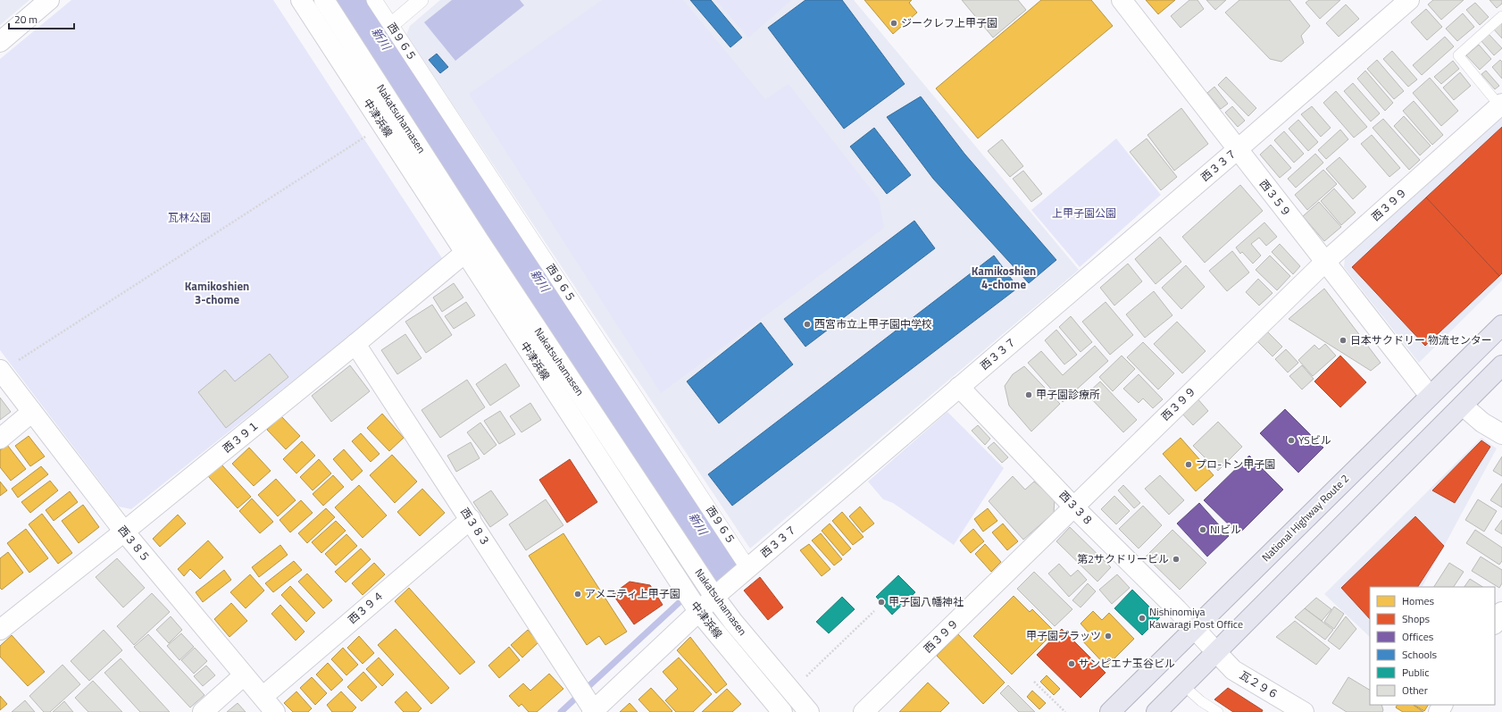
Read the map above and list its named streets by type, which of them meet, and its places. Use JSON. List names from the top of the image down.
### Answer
{
  "streets": {
    "highway": ["National Highway Route 2"],
    "street": [
      "西９６５",
      "中津浜線",
      "Nakatsuhamasen",
      "西３３７",
      "西３５９",
      "西３９９",
      "西３９１",
      "西３３８",
      "西３８３",
      "西３８５",
      "西３９４",
      "瓦２９６"
    ]
  },
  "crossings": [
    ["西９６５", "西３３７"],
    ["中津浜線", "Nakatsuhamasen"],
    ["中津浜線", "西３３７"],
    ["中津浜線", "西３９１"],
    ["Nakatsuhamasen", "西３３７"],
    ["Nakatsuhamasen", "西３９１"],
    ["西３３７", "西３５９"],
    ["西３３７", "西３３８"],
    ["西３３７", "西３８３"],
    ["西３５９", "西３９９"],
    ["西３５９", "National Highway Route 2"],
    ["西３９９", "西３３８"],
    ["西３９１", "西３８３"],
    ["西３９１", "西３８５"],
    ["西３３８", "National Highway Route 2"],
    ["西３３８", "瓦２９６"],
    ["西３８３", "西３９４"],
    ["西３８５", "西３９４"]
  ],
  "districts": ["Kamikoshien 4-chome", "Kamikoshien 3-chome"],
  "water": ["新川"],
  "parks": ["上甲子園公園", "瓦林公園"],
  "places": [
    "ジークレフ上甲子園",
    "西宮市立上甲子園中学校",
    "日本サクドリー 物流センター",
    "甲子園診療所",
    "YSビル",
    "プロ-トン甲子園",
    "NIビル",
    "第2サクドリービル",
    "アメニティ上甲子園",
    "甲子園八幡神社",
    "Nishinomiya Kawaragi Post Office",
    "甲子園プラッツ",
    "サンピエナ玉谷ビル"
  ],
  "legend": [
    "Homes",
    "Shops",
    "Offices",
    "Schools",
    "Public",
    "Other"
  ],
  "scale_bar": "20 m"
}
